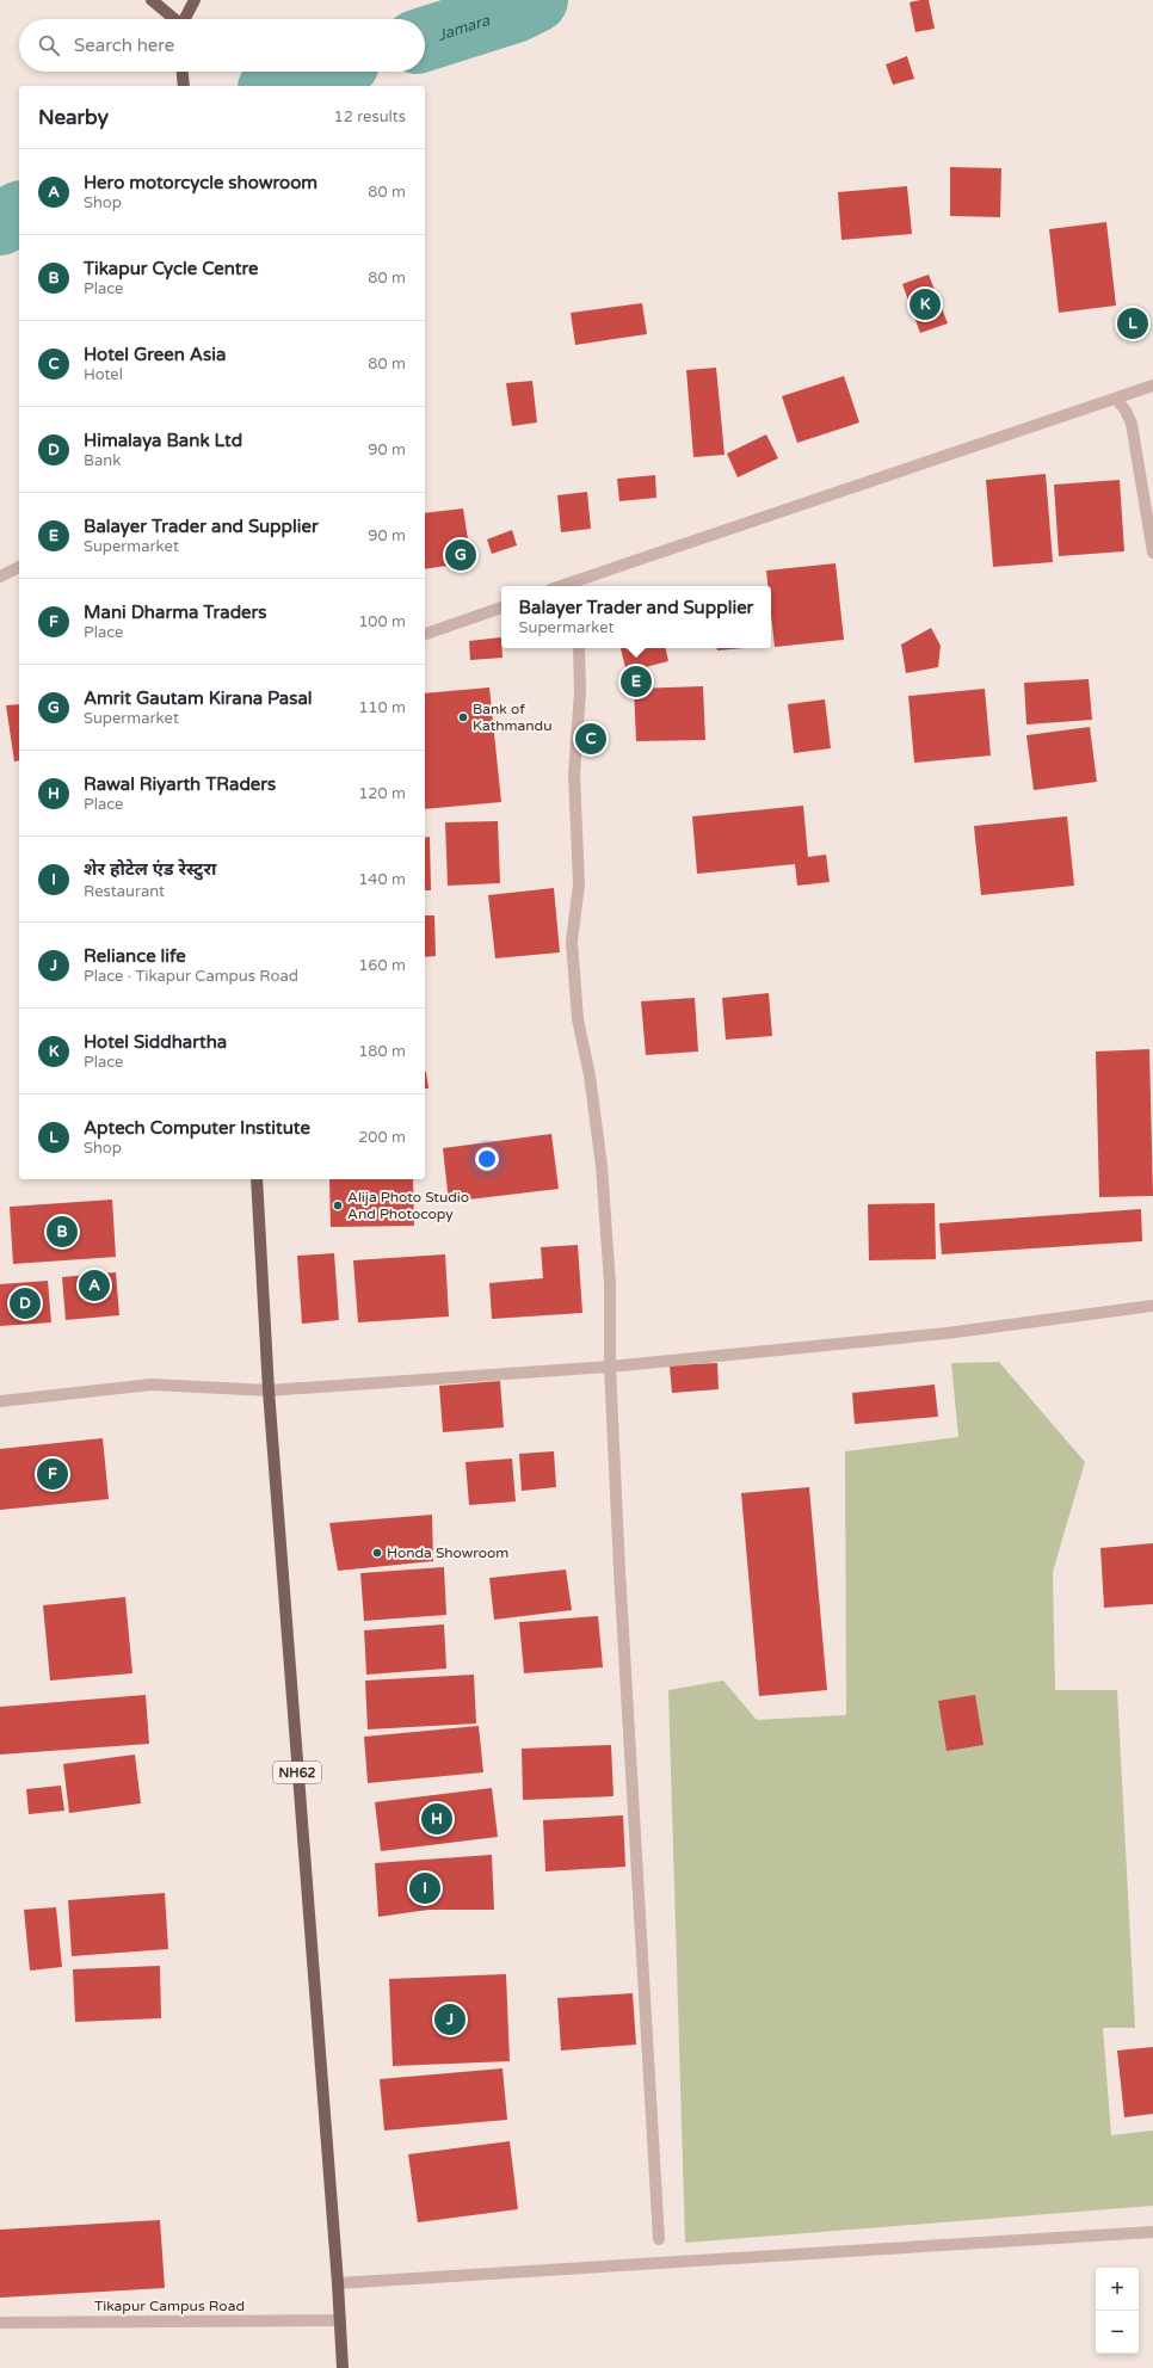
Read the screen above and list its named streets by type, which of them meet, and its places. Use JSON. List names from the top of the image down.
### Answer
{
  "streets": {
    "main road": ["NH62"],
    "street": ["Tikapur Campus Road"]
  },
  "crossings": [
    ["NH62", "Tikapur Campus Road"]
  ],
  "water": ["Jamara"],
  "places": ["Bank of Kathmandu", "Alija Photo Studio And Photocopy", "Honda Showroom"],
  "page": {
    "search": "Search here",
    "heading": ["Nearby", "12 results"],
    "list": [
      {
        "mark": "A",
        "name": "Hero motorcycle showroom",
        "note": "Shop",
        "value": "80 m"
      },
      {
        "mark": "B",
        "name": "Tikapur Cycle Centre",
        "note": "Place",
        "value": "80 m"
      },
      {
        "mark": "C",
        "name": "Hotel Green Asia",
        "note": "Hotel",
        "value": "80 m"
      },
      {
        "mark": "D",
        "name": "Himalaya Bank Ltd",
        "note": "Bank",
        "value": "90 m"
      },
      {
        "mark": "E",
        "name": "Balayer Trader and Supplier",
        "note": "Supermarket",
        "value": "90 m"
      },
      {
        "mark": "F",
        "name": "Mani Dharma Traders",
        "note": "Place",
        "value": "100 m"
      },
      {
        "mark": "G",
        "name": "Amrit Gautam Kirana Pasal",
        "note": "Supermarket",
        "value": "110 m"
      },
      {
        "mark": "H",
        "name": "Rawal Riyarth TRaders",
        "note": "Place",
        "value": "120 m"
      },
      {
        "mark": "I",
        "name": "शेर होटेल एंड रेस्टुरा",
        "note": "Restaurant",
        "value": "140 m"
      },
      {
        "mark": "J",
        "name": "Reliance life",
        "note": "Place · Tikapur Campus Road",
        "value": "160 m"
      },
      {
        "mark": "K",
        "name": "Hotel Siddhartha",
        "note": "Place",
        "value": "180 m"
      },
      {
        "mark": "L",
        "name": "Aptech Computer Institute",
        "note": "Shop",
        "value": "200 m"
      }
    ],
    "pins": [
      "K",
      "L",
      "G",
      "E",
      "C",
      "B",
      "A",
      "D",
      "F",
      "H",
      "I",
      "J"
    ],
    "popup": ["Balayer Trader and Supplier", "Supermarket"],
    "map_buttons": ["+", "−"]
  }
}
